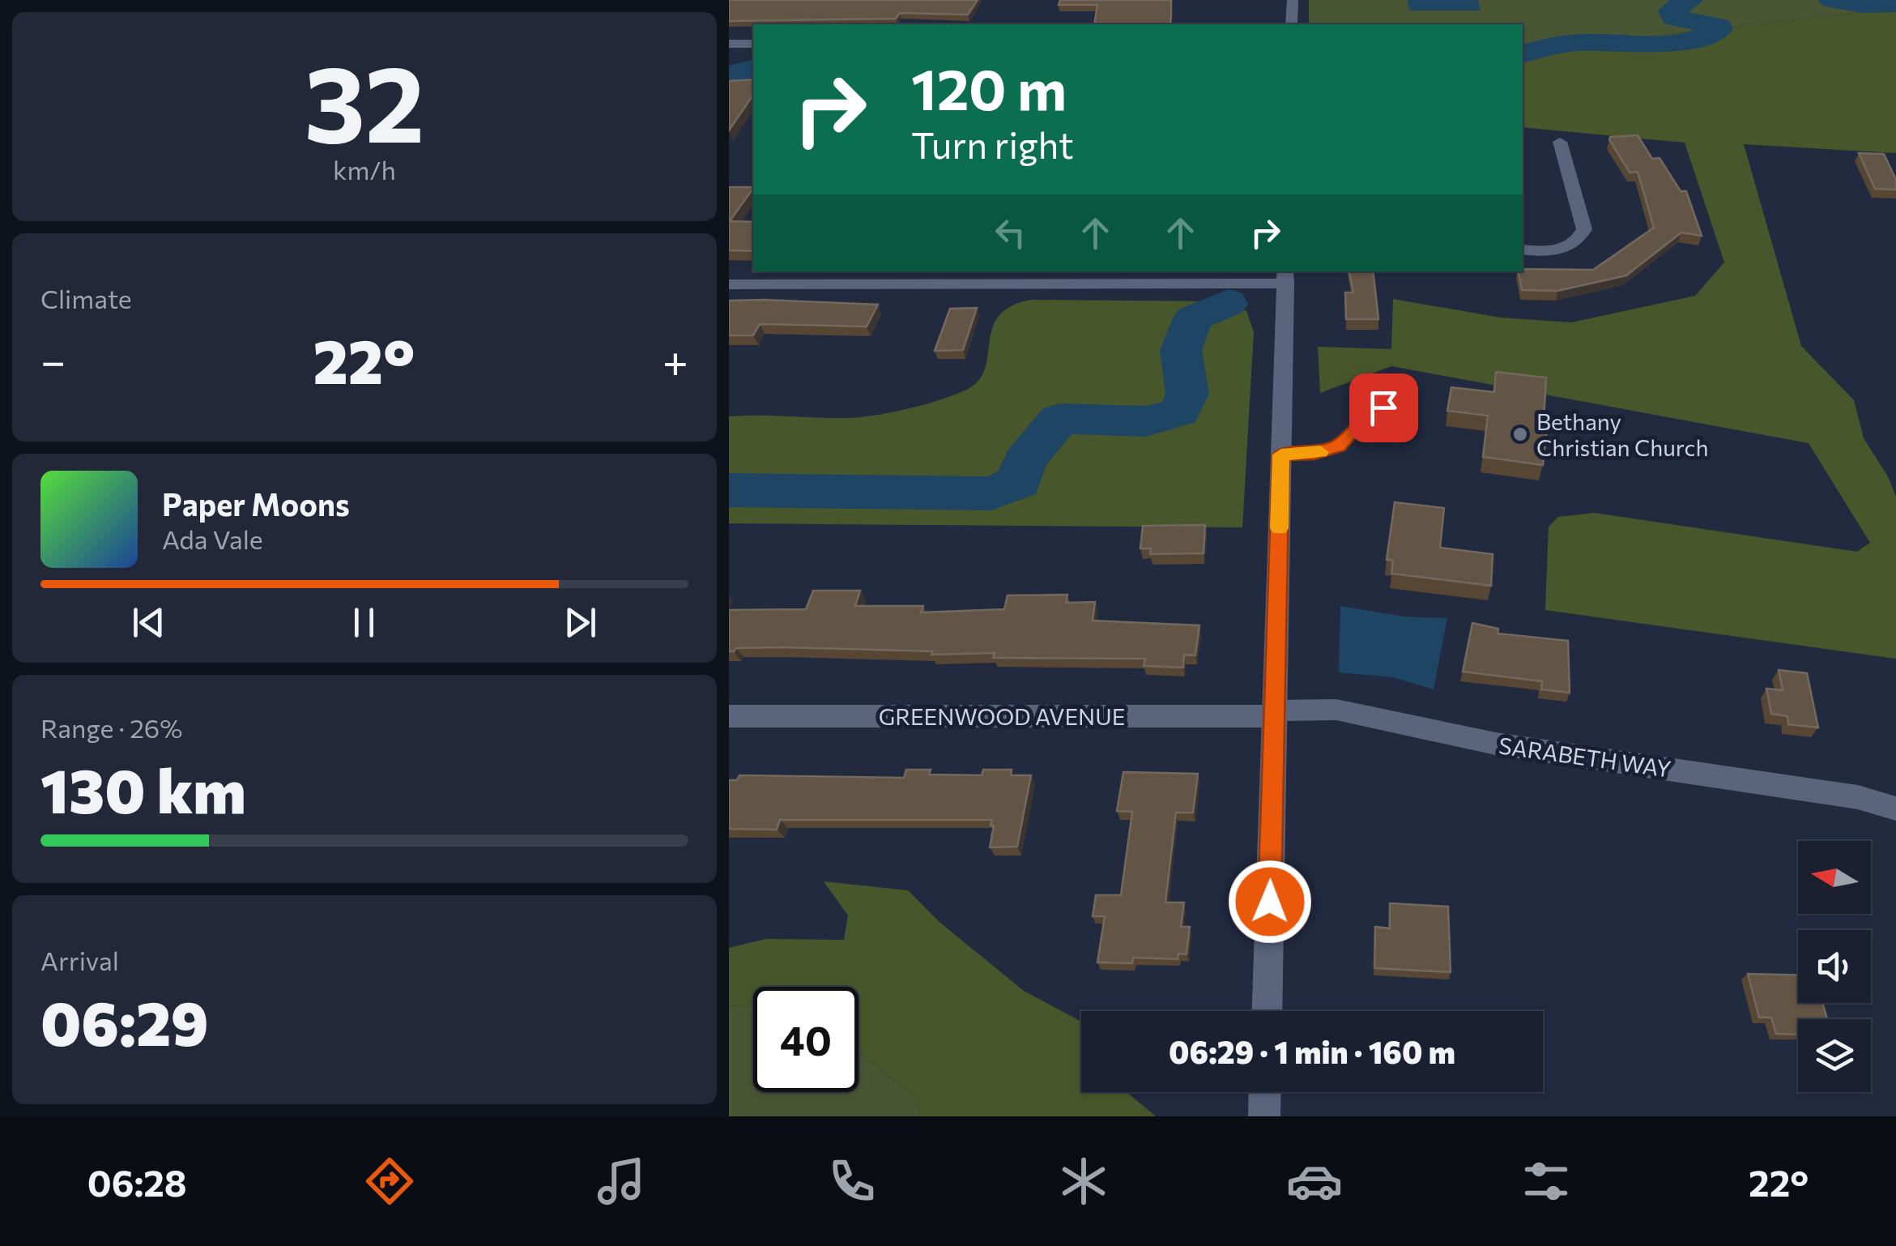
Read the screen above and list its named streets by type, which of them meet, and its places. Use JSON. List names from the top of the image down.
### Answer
{
  "streets": {
    "street": ["GREENWOOD AVENUE", "SARABETH WAY"]
  },
  "crossings": [
    ["GREENWOOD AVENUE", "SARABETH WAY"]
  ],
  "places": ["Bethany Christian Church"],
  "north": "left",
  "page": {
    "tile": [
      ["32", "km/h"],
      "Climate",
      ["Range · 26%", "130 km"],
      ["Arrival", "06:29"]
    ],
    "turn": ["120 m", "Turn right"],
    "heat": ["−", "22°", "+"],
    "song": ["Paper Moons", "Ada Vale"],
    "limit": "40",
    "trip": "06:29 · 1 min · 160 m",
    "tabs": ["06:28", "22°"]
  }
}
